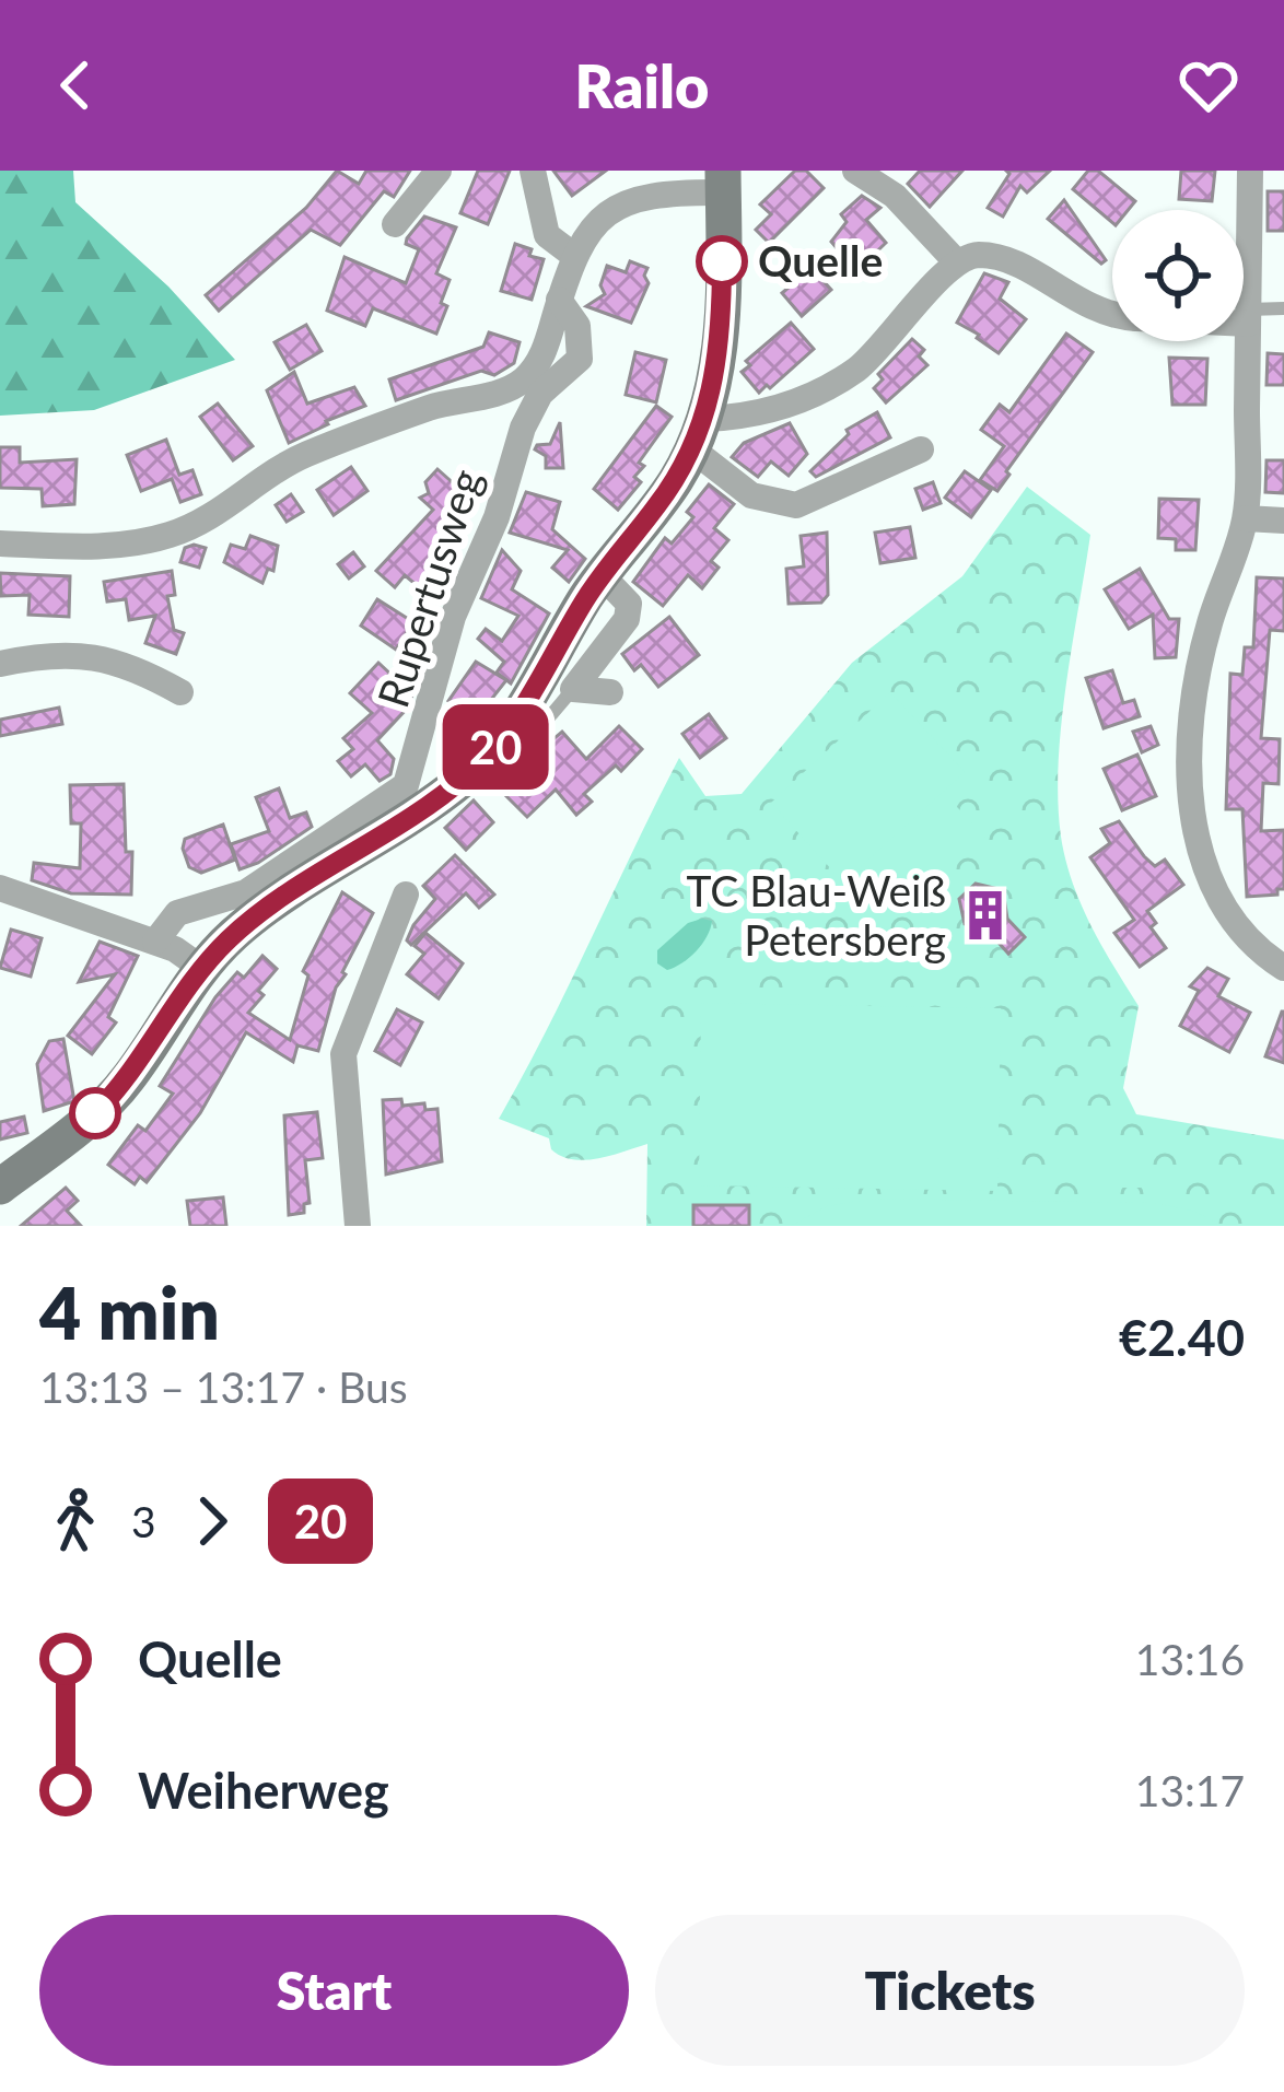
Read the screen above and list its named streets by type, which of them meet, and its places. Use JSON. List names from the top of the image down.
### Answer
{
  "streets": {
    "street": ["Rupertusweg"]
  },
  "places": {
    "other": ["Quelle"],
    "building": ["TC Blau-Weiß Petersberg"]
  },
  "lines": ["bus line 20"],
  "page": {
    "header": "Railo",
    "on_map": "20",
    "heading": ["4 min", "13:13 – 13:17 · Bus", "€2.40"],
    "legs": ["3", "20"],
    "list": [
      {
        "name": "Quelle",
        "value": "13:16"
      },
      {
        "name": "Weiherweg",
        "value": "13:17"
      }
    ],
    "buttons": ["Start", "Tickets"]
  }
}
